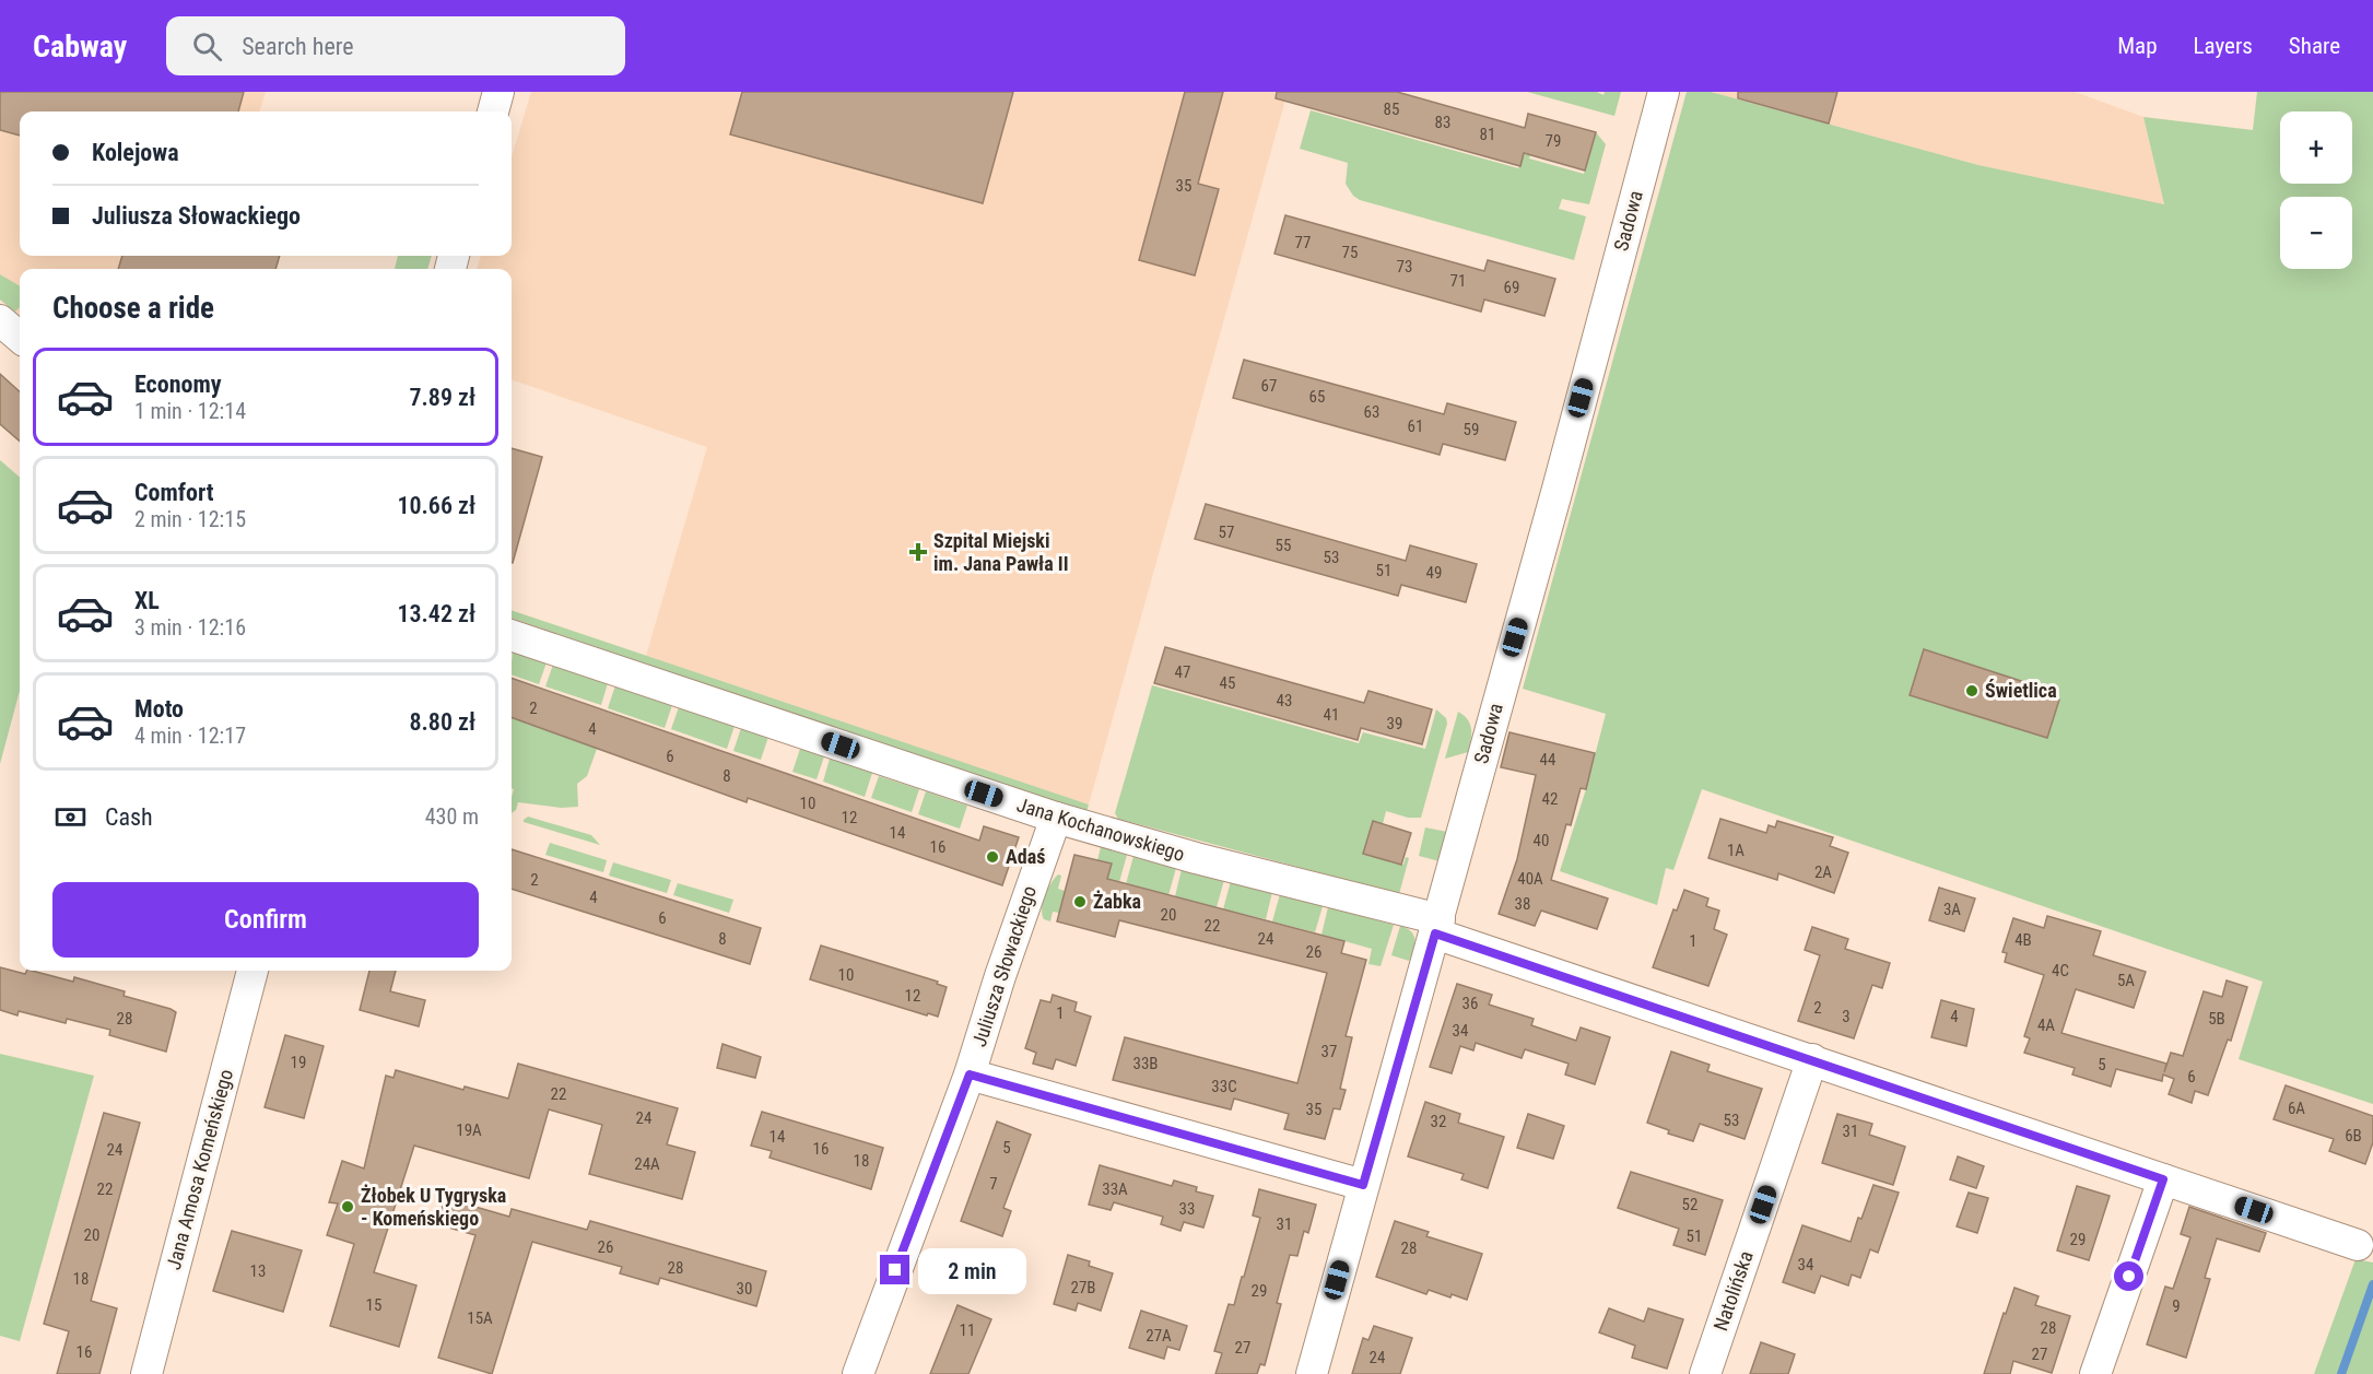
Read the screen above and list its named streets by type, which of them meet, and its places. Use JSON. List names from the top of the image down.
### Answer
{
  "streets": {
    "street": [
      "Sadowa",
      "Jana Kochanowskiego",
      "Juliusza Słowackiego",
      "Jana Amosa Komeńskiego",
      "Natolińska"
    ]
  },
  "crossings": [
    ["Sadowa", "Jana Kochanowskiego"],
    ["Jana Kochanowskiego", "Juliusza Słowackiego"],
    ["Jana Kochanowskiego", "Natolińska"]
  ],
  "places": {
    "health": ["Szpital Miejski im. Jana Pawła II"],
    "other": [
      "Świetlica",
      "Adaś",
      "Żabka",
      "Żłobek U Tygryska - Komeńskiego"
    ]
  },
  "house_numbers": [
    "85",
    "83",
    "81",
    "79",
    "35",
    "77",
    "75",
    "73",
    "71",
    "69",
    "67",
    "65",
    "63",
    "61",
    "59",
    "57",
    "55",
    "53",
    "51",
    "49",
    "47",
    "45",
    "43",
    "2",
    "41",
    "39",
    "4",
    "6",
    "44",
    "8",
    "42",
    "10",
    "12",
    "14",
    "40",
    "16",
    "1A",
    "2A",
    "40A",
    "2",
    "4",
    "38",
    "3A",
    "20",
    "6",
    "22",
    "8",
    "24",
    "4B",
    "1",
    "26",
    "4C",
    "10",
    "5A",
    "12",
    "36",
    "2",
    "1",
    "3",
    "4",
    "28",
    "5B",
    "4A",
    "34",
    "37",
    "19",
    "33B",
    "5",
    "6",
    "33C",
    "22",
    "6A",
    "35",
    "24",
    "53",
    "32",
    "19A",
    "31",
    "6B",
    "14",
    "5",
    "16",
    "24",
    "18",
    "24A",
    "7",
    "22",
    "33A",
    "52",
    "33",
    "31",
    "20",
    "51",
    "29",
    "26",
    "28",
    "34",
    "28",
    "13",
    "18",
    "27B",
    "30",
    "29",
    "15",
    "9",
    "15A",
    "28",
    "11",
    "27A",
    "27",
    "16",
    "27",
    "24"
  ],
  "page": {
    "header": "Cabway",
    "search": "Search here",
    "nav": ["Map", "Layers", "Share"],
    "map_buttons": ["+", "−"],
    "banner": ["Kolejowa", "Juliusza Słowackiego"],
    "heading": "Choose a ride",
    "list": [
      {
        "name": "Economy",
        "note": "1 min · 12:14",
        "value": "7.89 zł"
      },
      {
        "name": "Comfort",
        "note": "2 min · 12:15",
        "value": "10.66 zł"
      },
      {
        "name": "XL",
        "note": "3 min · 12:16",
        "value": "13.42 zł"
      },
      {
        "name": "Moto",
        "note": "4 min · 12:17",
        "value": "8.80 zł"
      }
    ],
    "pay": ["Cash", "430 m"],
    "buttons": "Confirm",
    "bubble": "2 min"
  }
}
